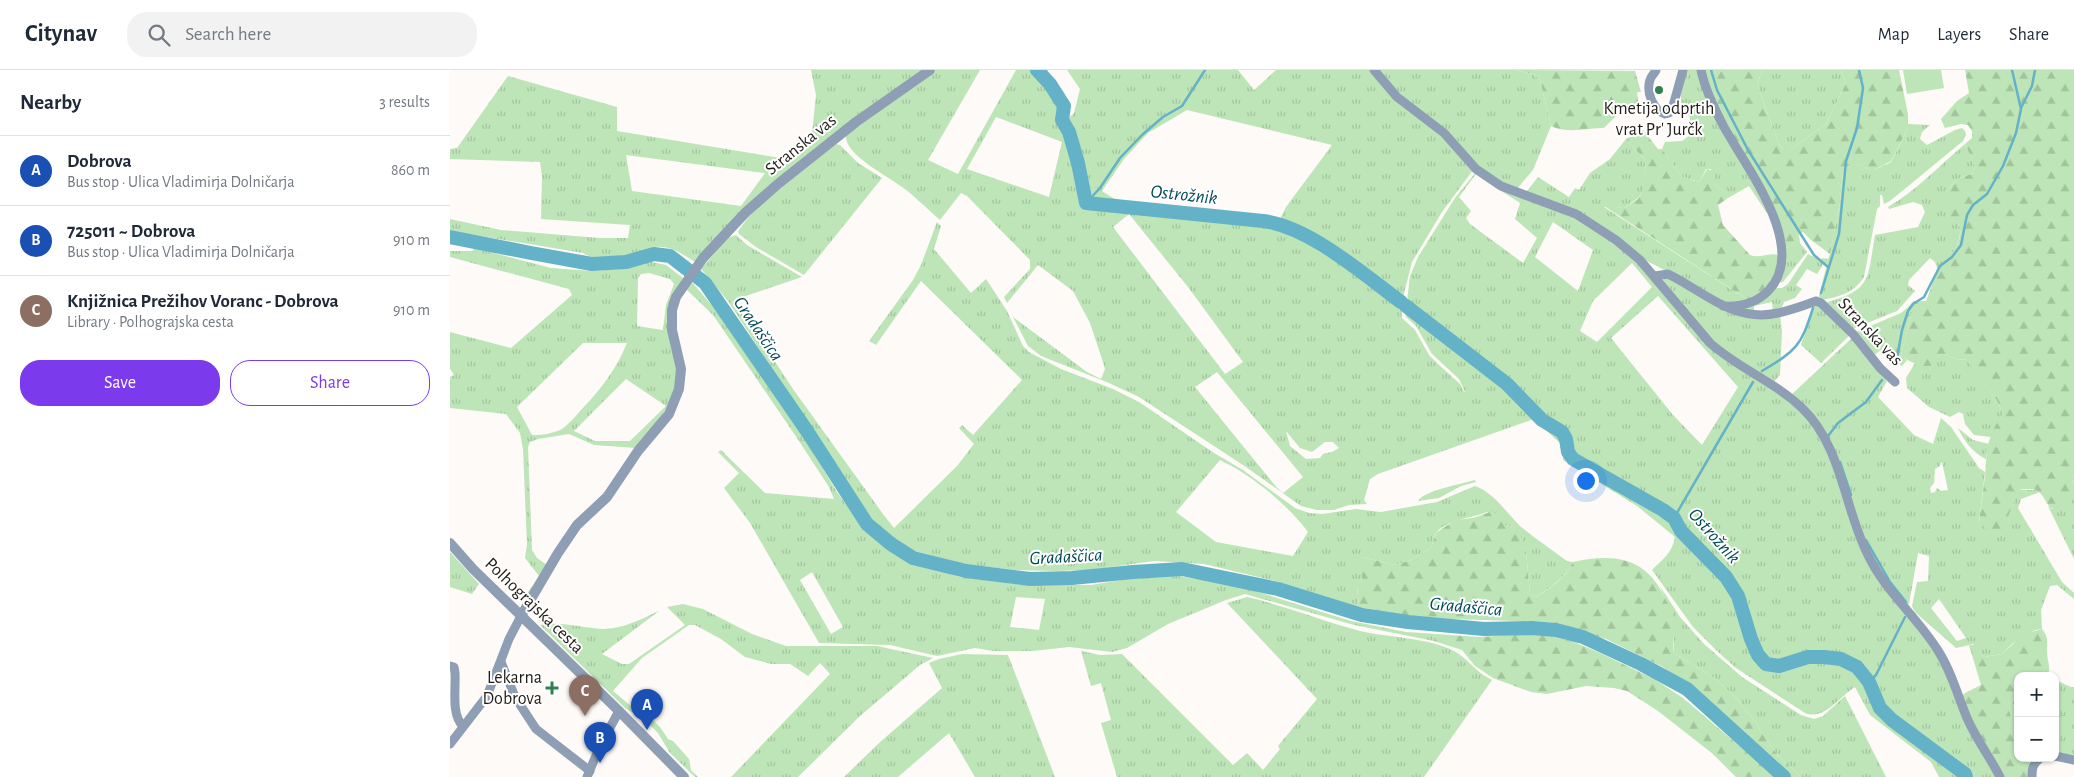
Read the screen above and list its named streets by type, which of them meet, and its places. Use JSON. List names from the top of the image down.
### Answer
{
  "streets": {
    "street": ["Stranska vas", "Polhograjska cesta"]
  },
  "crossings": [
    ["Stranska vas", "Polhograjska cesta"]
  ],
  "water": ["Ostrožnik", "Gradaščica"],
  "places": {
    "other": ["Kmetija odprtih vrat Pr' Jurčk"],
    "health": ["Lekarna Dobrova"]
  },
  "page": {
    "header": "Citynav",
    "search": "Search here",
    "nav": ["Map", "Layers", "Share"],
    "heading": ["Nearby", "3 results"],
    "list": [
      {
        "mark": "A",
        "name": "Dobrova",
        "note": "Bus stop · Ulica Vladimirja Dolničarja",
        "value": "860 m"
      },
      {
        "mark": "B",
        "name": "725011 ~ Dobrova",
        "note": "Bus stop · Ulica Vladimirja Dolničarja",
        "value": "910 m"
      },
      {
        "mark": "C",
        "name": "Knjižnica Prežihov Voranc - Dobrova",
        "note": "Library · Polhograjska cesta",
        "value": "910 m"
      }
    ],
    "buttons": ["Save", "Share"],
    "map_buttons": ["+", "−"],
    "pins": ["C", "A", "B"]
  }
}
